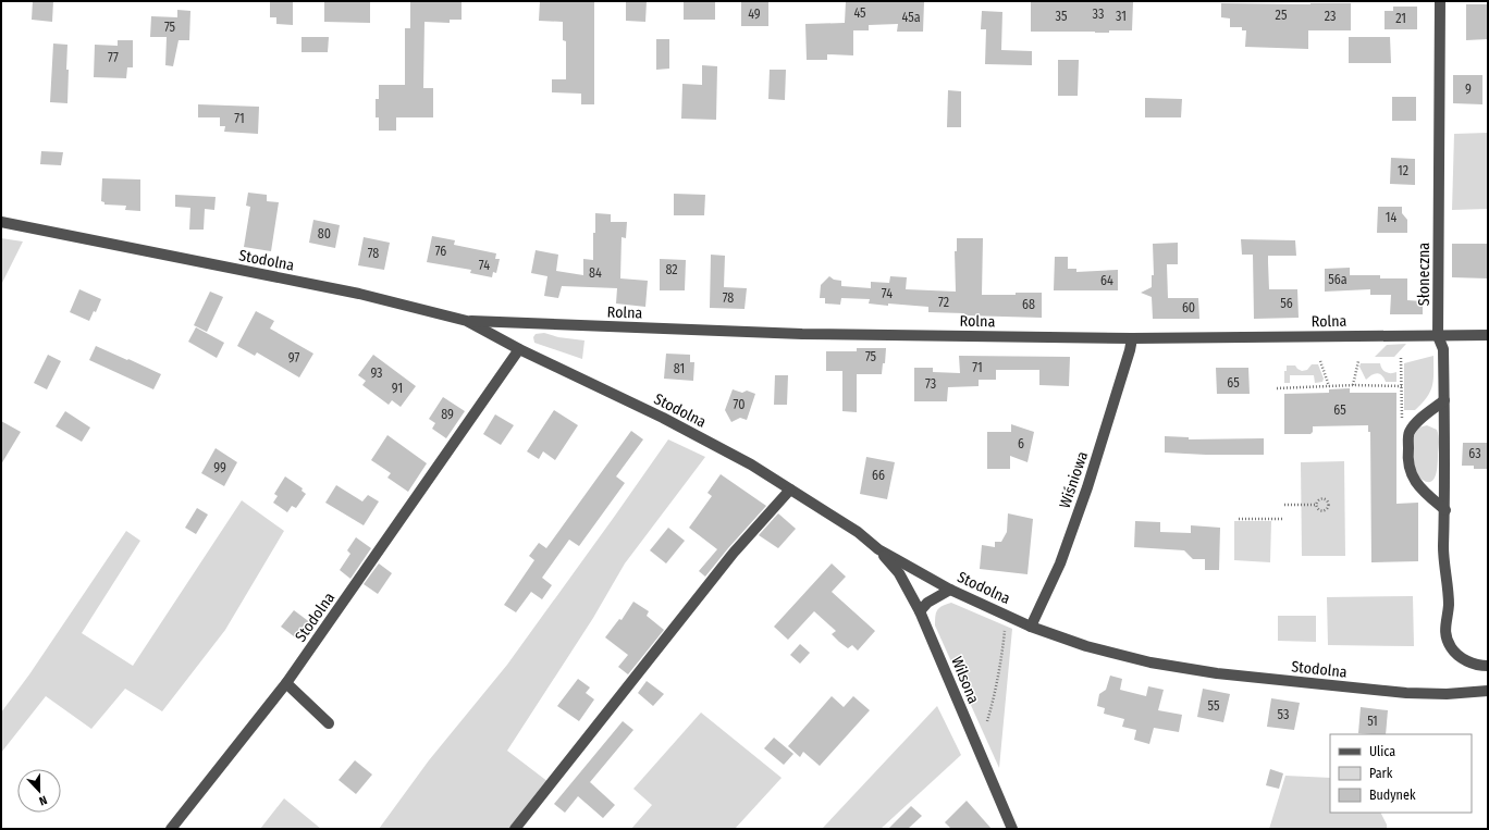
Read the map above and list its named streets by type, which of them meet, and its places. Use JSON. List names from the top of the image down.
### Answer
{
  "streets": {
    "street": [
      "Stodolna",
      "Słoneczna",
      "Rolna",
      "Wiśniowa",
      "Wilsona"
    ]
  },
  "crossings": [
    ["Stodolna", "Rolna"],
    ["Stodolna", "Wiśniowa"],
    ["Stodolna", "Wilsona"],
    ["Słoneczna", "Rolna"],
    ["Rolna", "Wiśniowa"]
  ],
  "house_numbers": [
    "45",
    "49",
    "33",
    "25",
    "35",
    "31",
    "23",
    "45a",
    "21",
    "75",
    "77",
    "9",
    "71",
    "12",
    "14",
    "80",
    "76",
    "78",
    "74",
    "82",
    "84",
    "56a",
    "64",
    "74",
    "78",
    "72",
    "56",
    "68",
    "60",
    "75",
    "97",
    "71",
    "81",
    "93",
    "65",
    "73",
    "91",
    "70",
    "65",
    "89",
    "6",
    "63",
    "99",
    "66",
    "55",
    "53",
    "51"
  ],
  "legend": ["Ulica", "Park", "Budynek"],
  "north": "bottom"
}
